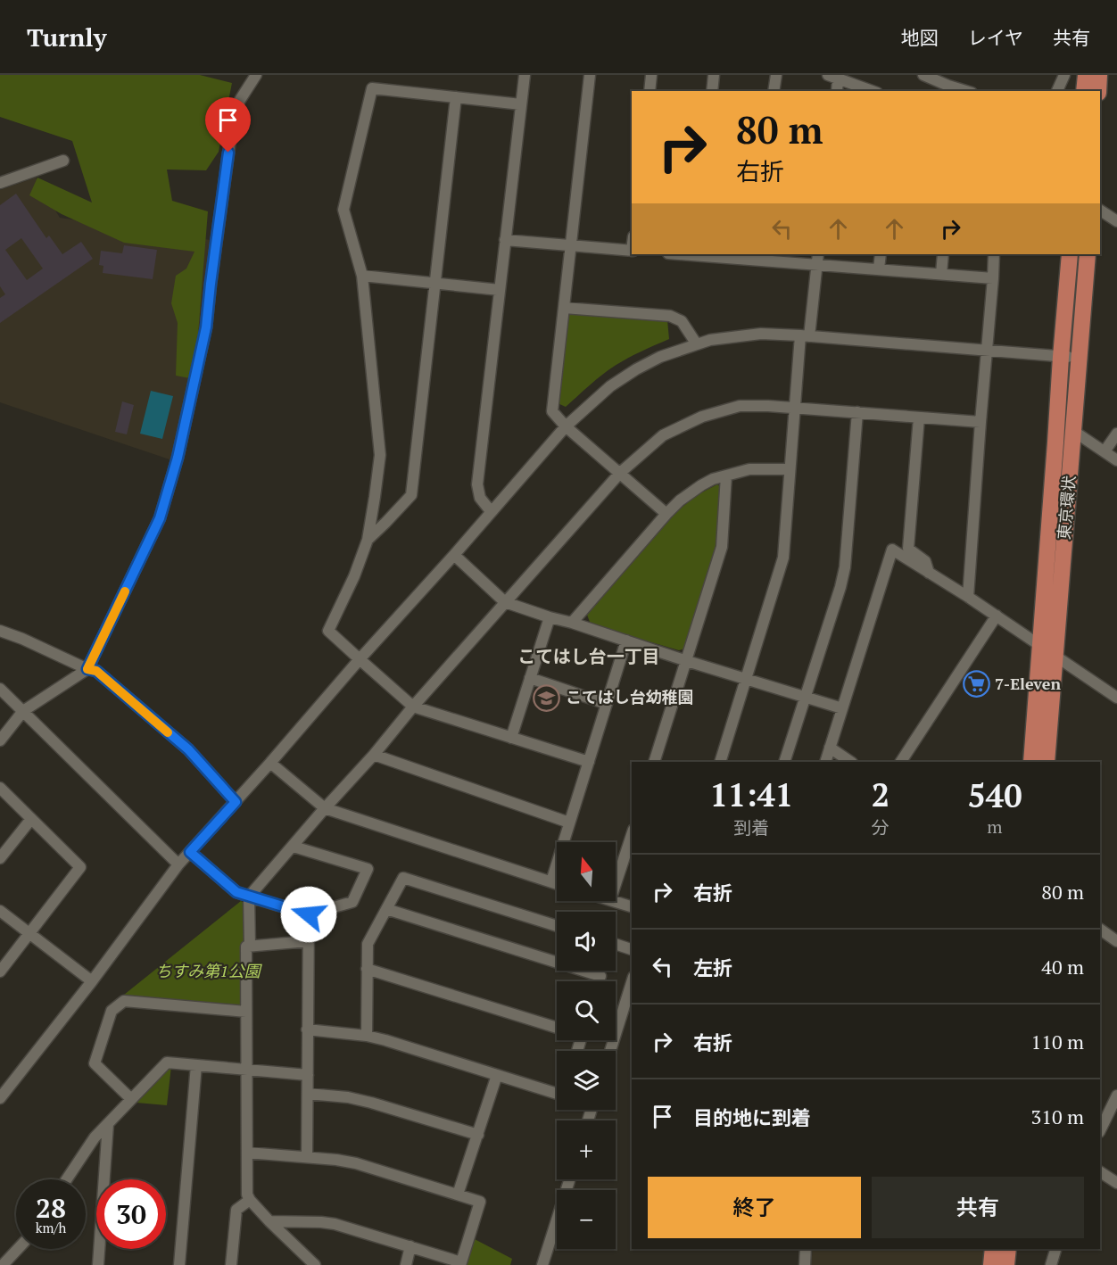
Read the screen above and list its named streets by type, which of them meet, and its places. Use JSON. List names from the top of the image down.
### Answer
{
  "streets": {
    "highway": ["東京環状"]
  },
  "districts": ["こてはし台一丁目"],
  "parks": ["ちすみ第1公園"],
  "places": {
    "supermarket": ["7-Eleven"],
    "school or university": ["こてはし台幼稚園"]
  },
  "north": "top",
  "page": {
    "header": "Turnly",
    "nav": ["地図", "レイヤ", "共有"],
    "turn": ["80 m", "右折"],
    "eta": [
      "11:41",
      "到着",
      "2",
      "分",
      "540",
      "m"
    ],
    "map_buttons": ["+", "−"],
    "list": [
      {
        "name": "右折",
        "value": "80 m"
      },
      {
        "name": "左折",
        "value": "40 m"
      },
      {
        "name": "右折",
        "value": "110 m"
      },
      {
        "name": "目的地に到着",
        "value": "310 m"
      }
    ],
    "buttons": ["終了", "共有"],
    "speed": "28 km/h",
    "limit": "30"
  }
}
